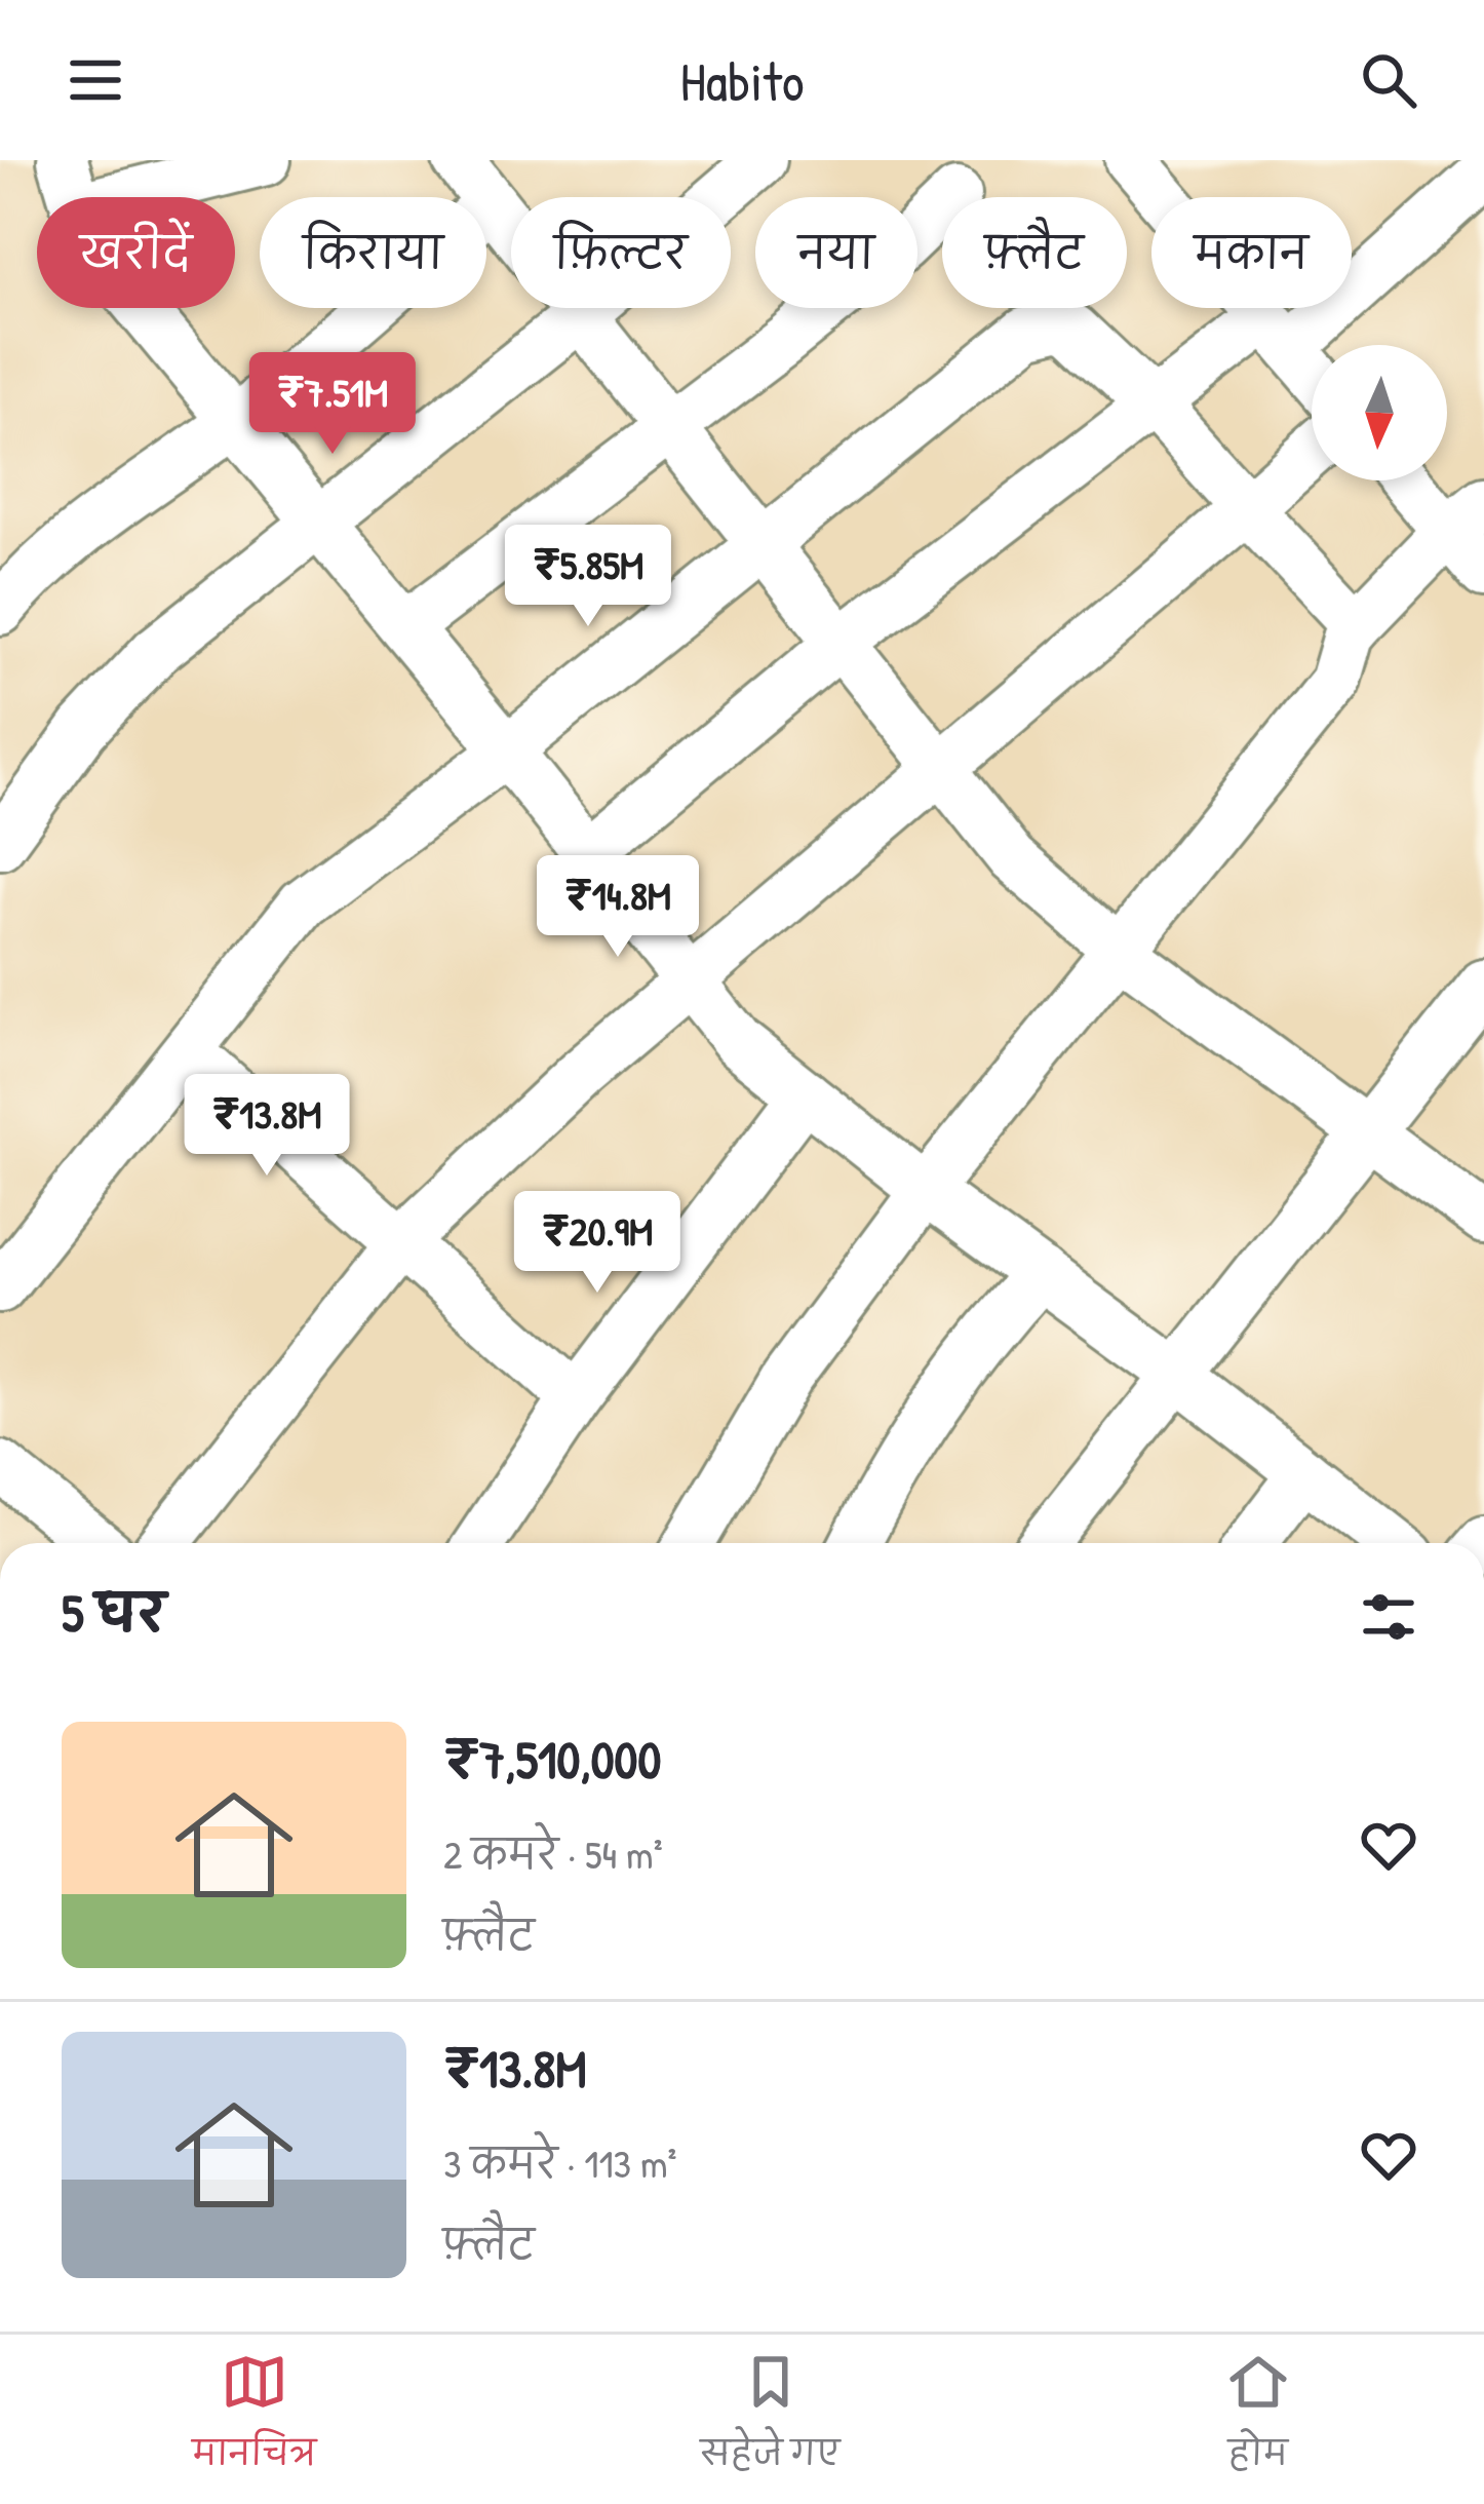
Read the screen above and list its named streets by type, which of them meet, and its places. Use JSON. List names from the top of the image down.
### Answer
{
  "north": "bottom",
  "page": {
    "header": "Habito",
    "chip": [
      "खरीदें",
      "किराया",
      "फ़िल्टर",
      "नया",
      "फ़्लैट",
      "मकान"
    ],
    "price": [
      "₹7.51M",
      "₹5.85M",
      "₹14.8M",
      "₹13.8M",
      "₹20.9M"
    ],
    "heading": "5 घर",
    "list": [
      {
        "name": "₹7,510,000",
        "note": "2 कमरे · 54 m² · फ़्लैट"
      },
      {
        "name": "₹13.8M",
        "note": "3 कमरे · 113 m² · फ़्लैट"
      }
    ],
    "tabs": ["मानचित्र", "सहेजे गए", "होम"]
  }
}
